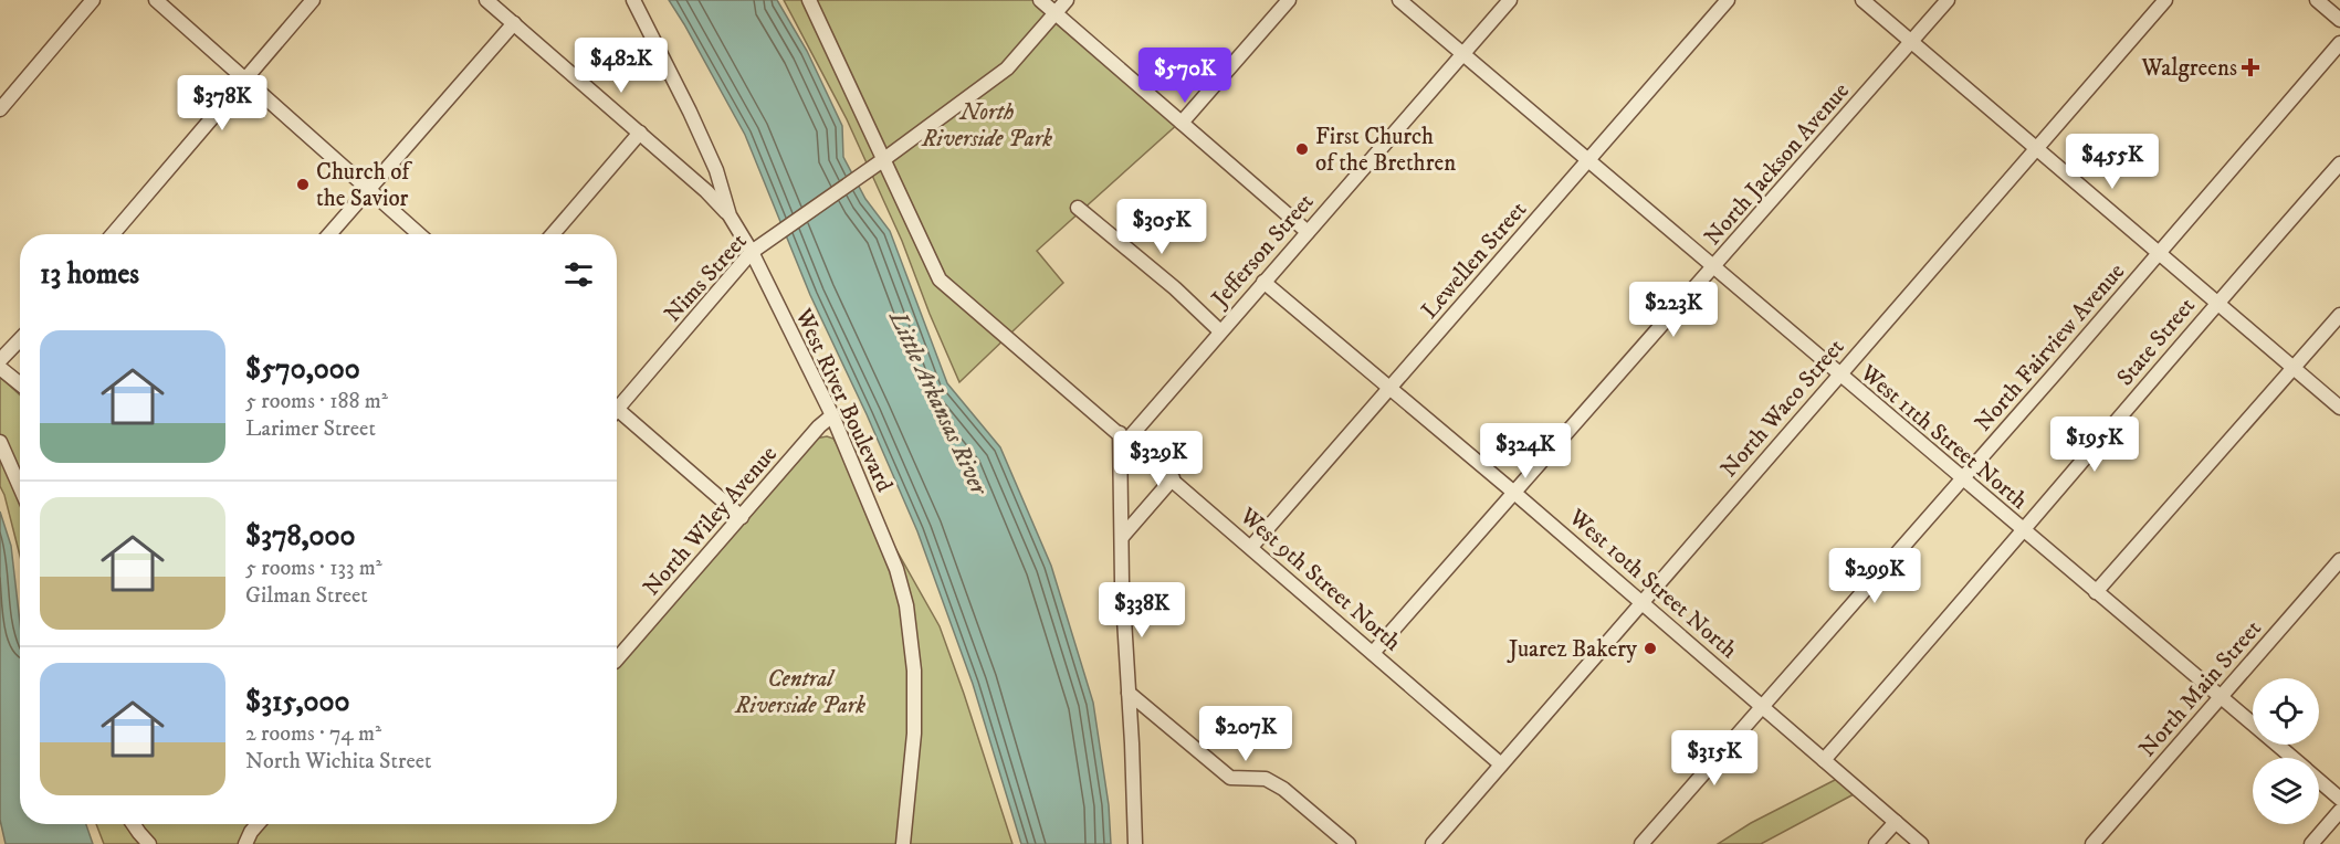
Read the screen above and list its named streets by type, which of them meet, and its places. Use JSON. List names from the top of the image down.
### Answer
{
  "streets": {
    "street": [
      "North Jackson Avenue",
      "Jefferson Street",
      "Lewellen Street",
      "Nims Street",
      "State Street",
      "North Fairview Avenue",
      "West River Boulevard",
      "North Waco Street",
      "West 11th Street North",
      "North Wiley Avenue",
      "West 9th Street North",
      "West 10th Street North",
      "North Main Street"
    ]
  },
  "crossings": [
    ["North Jackson Avenue", "West 11th Street North"],
    ["North Jackson Avenue", "West 9th Street North"],
    ["North Jackson Avenue", "West 10th Street North"],
    ["Jefferson Street", "West 11th Street North"],
    ["Jefferson Street", "West 9th Street North"],
    ["Jefferson Street", "West 10th Street North"],
    ["Lewellen Street", "West 11th Street North"],
    ["Lewellen Street", "West 9th Street North"],
    ["Lewellen Street", "West 10th Street North"],
    ["Nims Street", "West River Boulevard"],
    ["Nims Street", "West 9th Street North"],
    ["State Street", "West 11th Street North"],
    ["State Street", "West 10th Street North"],
    ["North Fairview Avenue", "West 11th Street North"],
    ["North Fairview Avenue", "West 10th Street North"],
    ["West River Boulevard", "North Wiley Avenue"],
    ["North Waco Street", "West 11th Street North"],
    ["North Waco Street", "West 9th Street North"],
    ["North Waco Street", "West 10th Street North"],
    ["West 11th Street North", "North Main Street"]
  ],
  "water": ["Little Arkansas River"],
  "parks": ["North Riverside Park", "Central Riverside Park"],
  "places": {
    "health": ["Walgreens"],
    "other": ["First Church of the Brethren", "Church of the Savior", "Juarez Bakery"]
  },
  "page": {
    "price": [
      "$482K",
      "$570K",
      "$378K",
      "$455K",
      "$305K",
      "$223K",
      "$195K",
      "$324K",
      "$329K",
      "$299K",
      "$338K",
      "$207K",
      "$315K"
    ],
    "heading": "13 homes",
    "list": [
      {
        "name": "$570,000",
        "note": "5 rooms · 188 m² · Larimer Street"
      },
      {
        "name": "$378,000",
        "note": "5 rooms · 133 m² · Gilman Street"
      },
      {
        "name": "$315,000",
        "note": "2 rooms · 74 m² · North Wichita Street"
      }
    ]
  }
}
